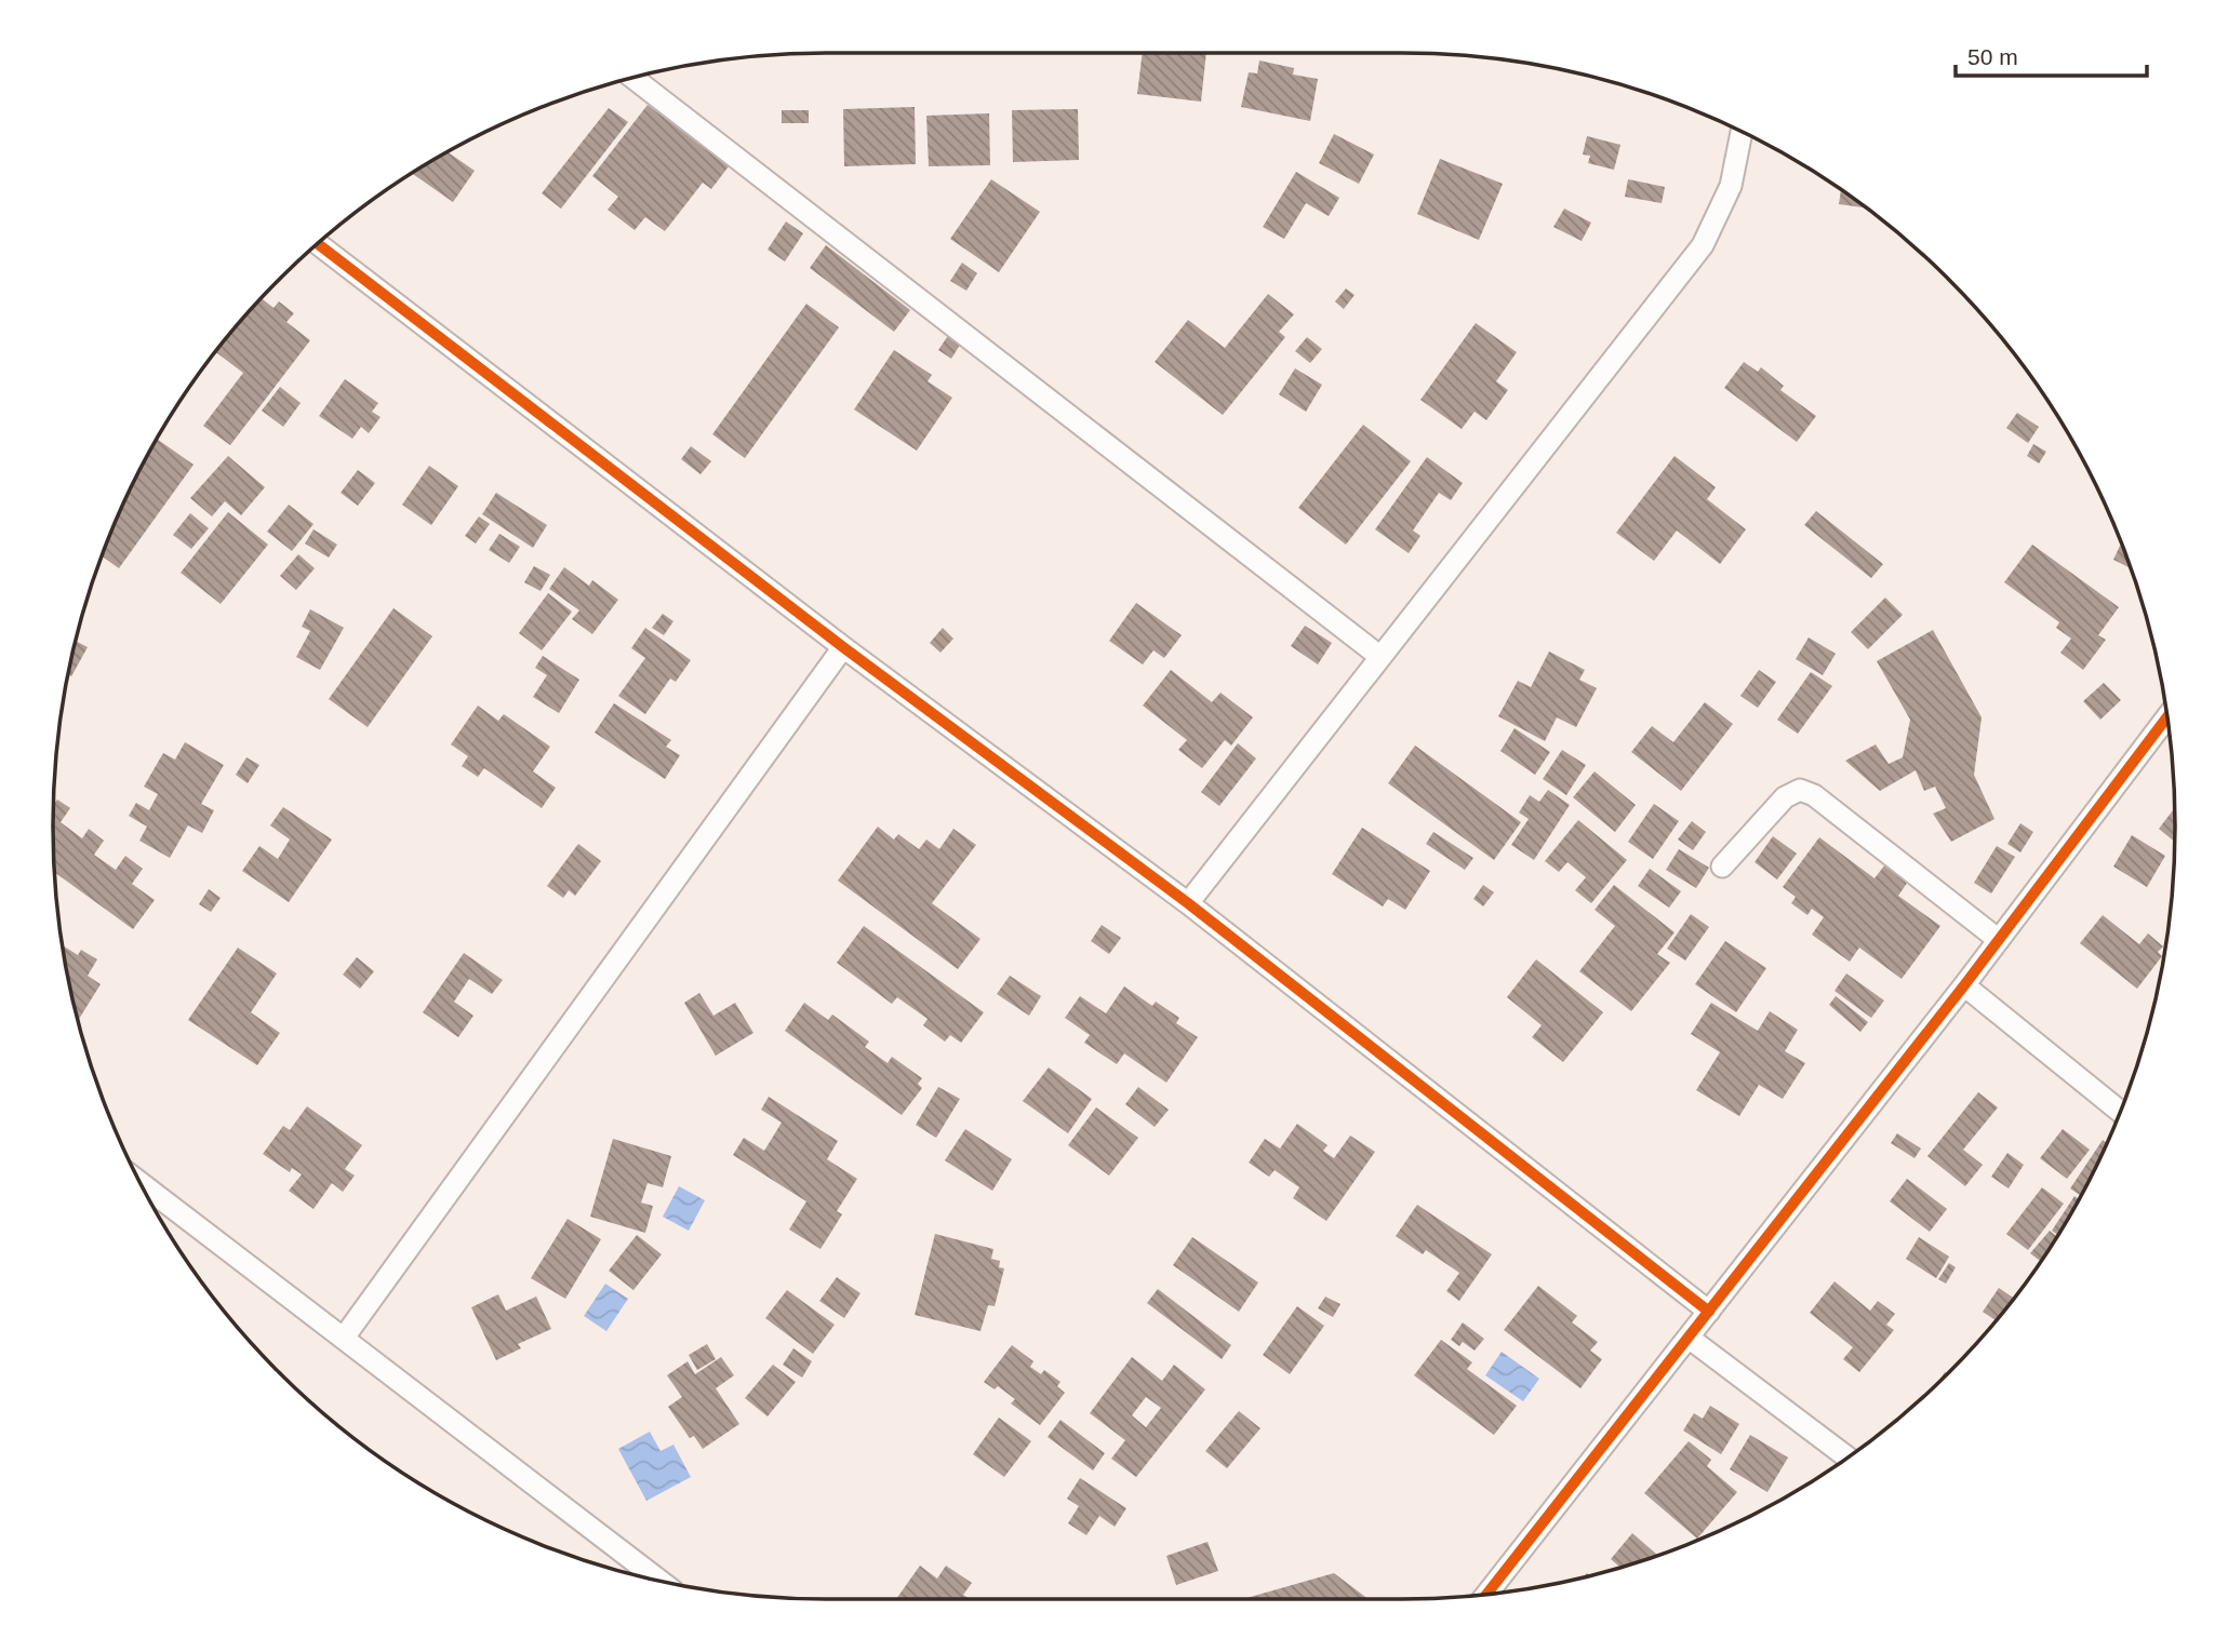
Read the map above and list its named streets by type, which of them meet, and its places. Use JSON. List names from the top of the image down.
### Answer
{
  "scale_bar": "50 m"
}
